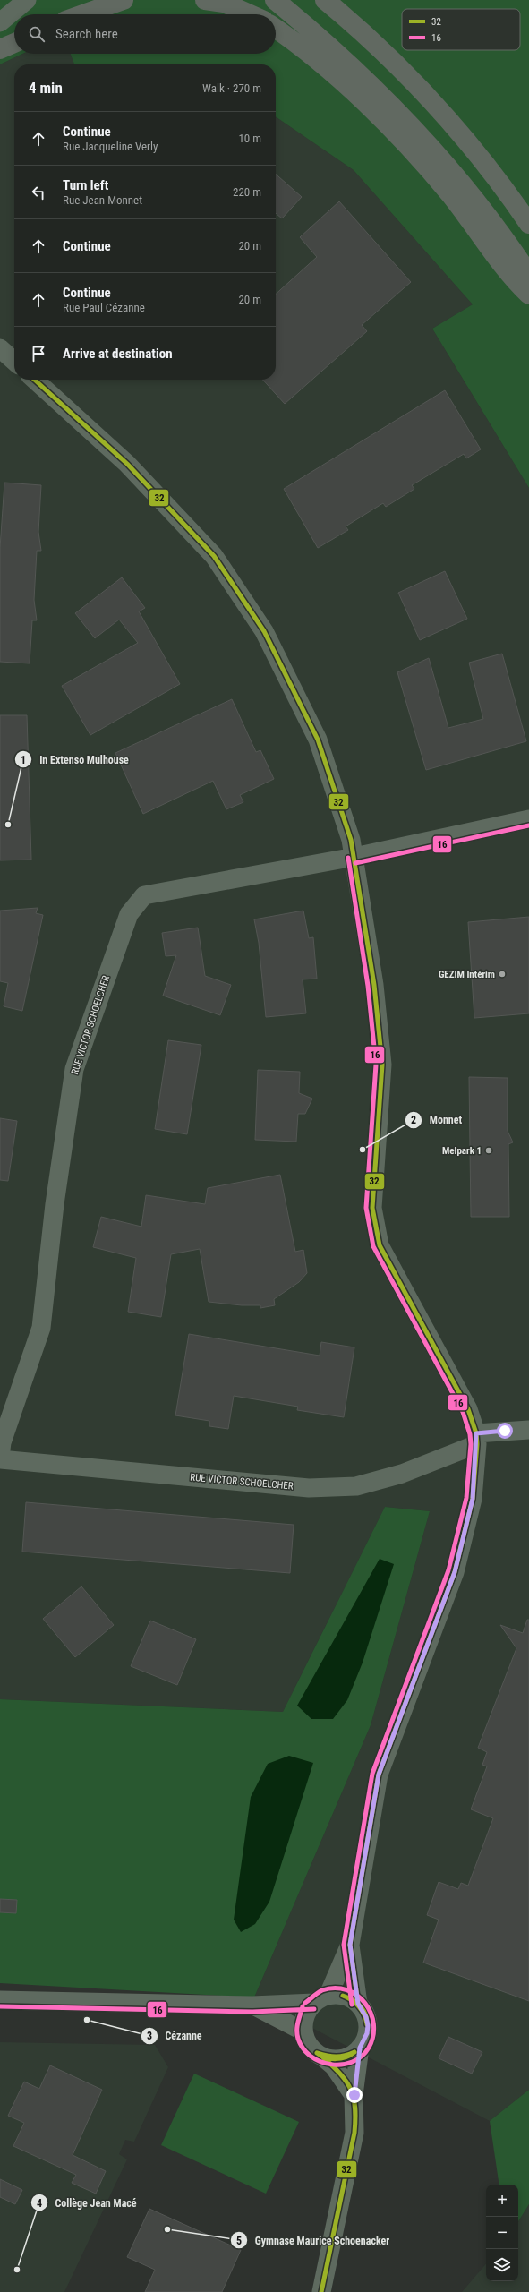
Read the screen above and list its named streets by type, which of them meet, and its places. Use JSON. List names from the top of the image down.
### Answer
{
  "streets": {
    "street": ["RUE VICTOR SCHOELCHER"]
  },
  "places": [
    "In Extenso Mulhouse",
    "GEZIM Intérim",
    "Monnet",
    "Melpark 1",
    "Cézanne",
    "Gymnase Maurice Schoenacker",
    "Collège Jean Macé"
  ],
  "lines": ["transit line 32", "transit line 16"],
  "legend": ["32", "16"],
  "page": {
    "search": "Search here",
    "heading": ["4 min", "Walk · 270 m"],
    "list": [
      ["Continue", "Rue Jacqueline Verly", "10 m"],
      ["Turn left", "Rue Jean Monnet", "220 m"],
      ["Continue", "20 m"],
      ["Continue", "Rue Paul Cézanne", "20 m"],
      "Arrive at destination"
    ],
    "map_buttons": ["+", "−"]
  }
}
